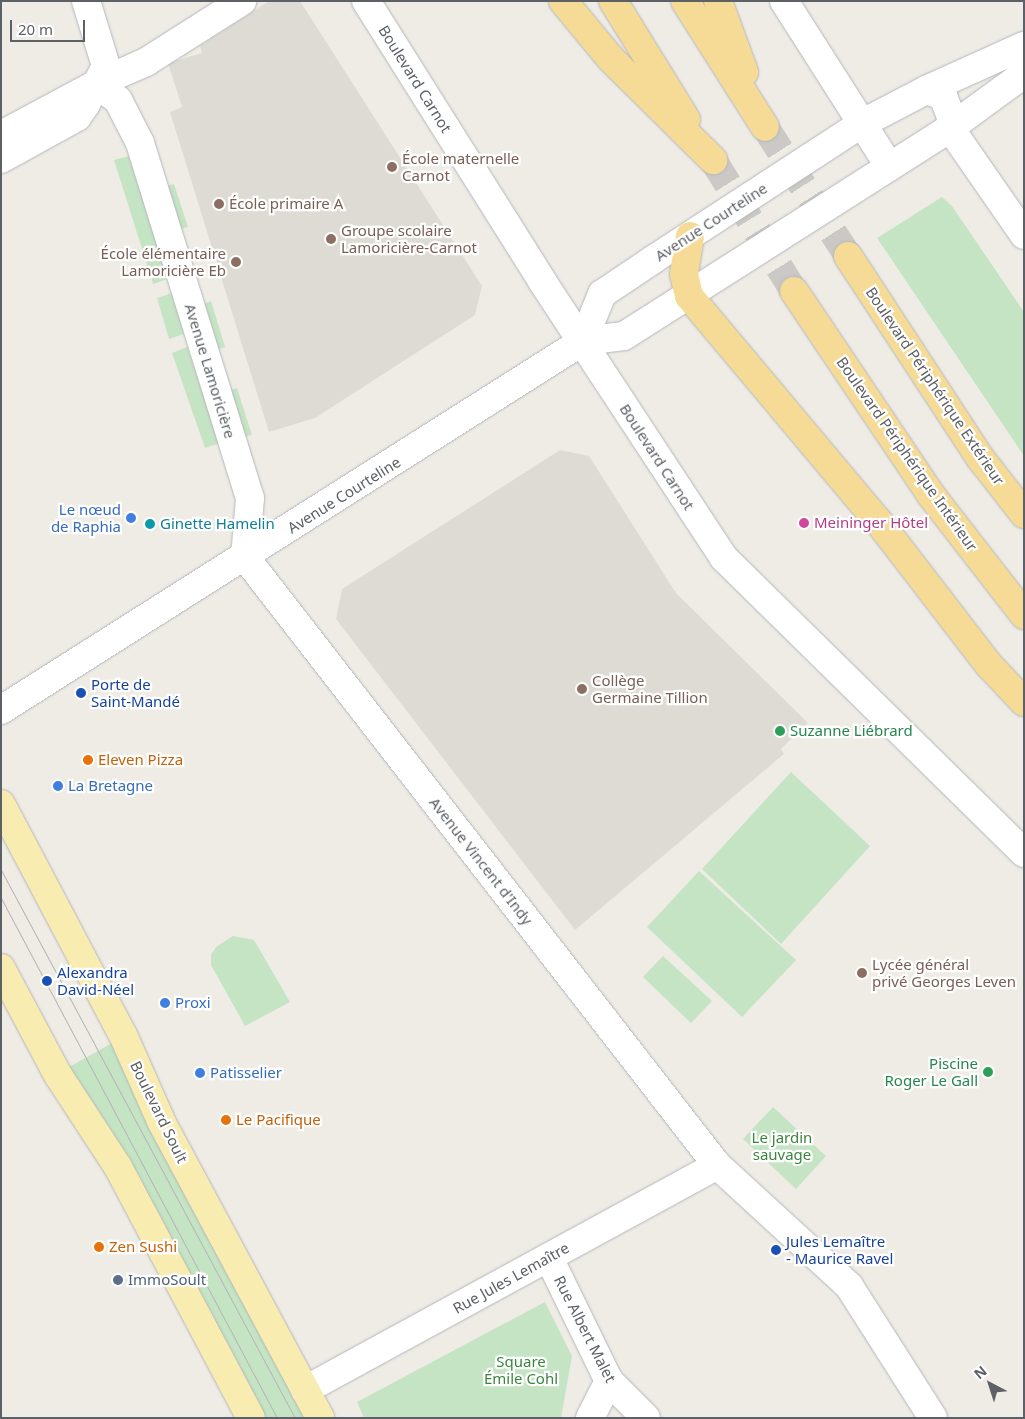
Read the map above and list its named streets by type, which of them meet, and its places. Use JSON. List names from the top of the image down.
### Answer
{
  "streets": {
    "highway": ["Boulevard Périphérique Extérieur", "Boulevard Périphérique Intérieur"],
    "main road": ["Boulevard Soult"],
    "street": [
      "Boulevard Carnot",
      "Avenue Courteline",
      "Avenue Lamoricière",
      "Avenue Vincent d'Indy",
      "Rue Jules Lemaître",
      "Rue Albert Malet"
    ]
  },
  "crossings": [
    ["Boulevard Carnot", "Avenue Courteline"],
    ["Avenue Courteline", "Avenue Lamoricière"],
    ["Avenue Courteline", "Avenue Vincent d'Indy"],
    ["Avenue Lamoricière", "Avenue Vincent d'Indy"],
    ["Avenue Vincent d'Indy", "Rue Jules Lemaître"],
    ["Boulevard Soult", "Rue Jules Lemaître"],
    ["Rue Jules Lemaître", "Rue Albert Malet"]
  ],
  "parks": ["Le jardin sauvage", "Square Émile Cohl"],
  "places": [
    "École maternelle Carnot",
    "École primaire A",
    "Groupe scolaire Lamoricière-Carnot",
    "École élémentaire Lamoricière Eb",
    "Le nœud de Raphia",
    "Meininger Hôtel",
    "Ginette Hamelin",
    "Collège Germaine Tillion",
    "Porte de Saint-Mandé",
    "Suzanne Liébrard",
    "Eleven Pizza",
    "La Bretagne",
    "Lycée général privé Georges Leven",
    "Alexandra David-Néel",
    "Proxi",
    "Piscine Roger Le Gall",
    "Patisselier",
    "Le Pacifique",
    "Zen Sushi",
    "Jules Lemaître - Maurice Ravel",
    "ImmoSoult"
  ],
  "scale_bar": "20 m",
  "north": "top left"
}
